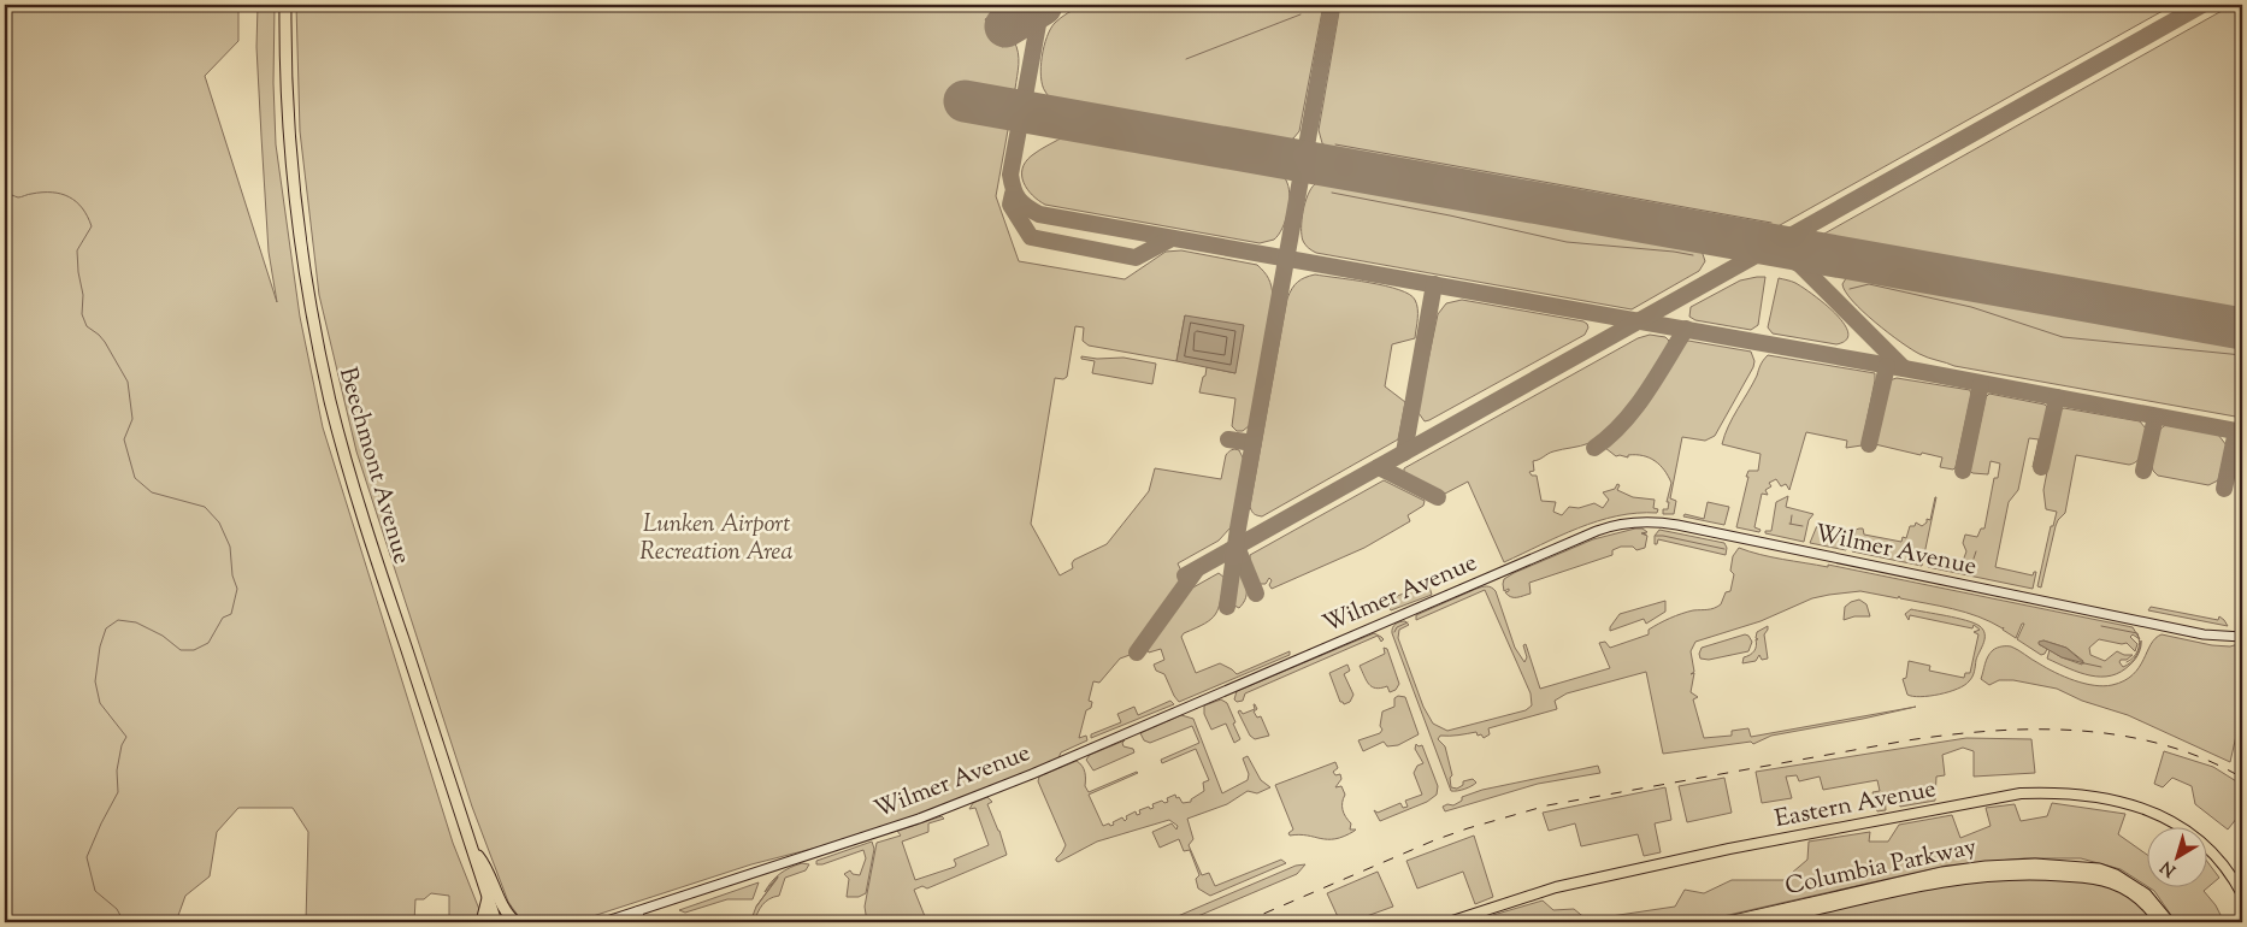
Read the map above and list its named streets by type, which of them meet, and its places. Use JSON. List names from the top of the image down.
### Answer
{
  "streets": {
    "highway": ["Beechmont Avenue", "Columbia Parkway"],
    "main road": ["Eastern Avenue"],
    "street": ["Wilmer Avenue"]
  },
  "parks": ["Lunken Airport Recreation Area"],
  "north": "bottom left"
}
